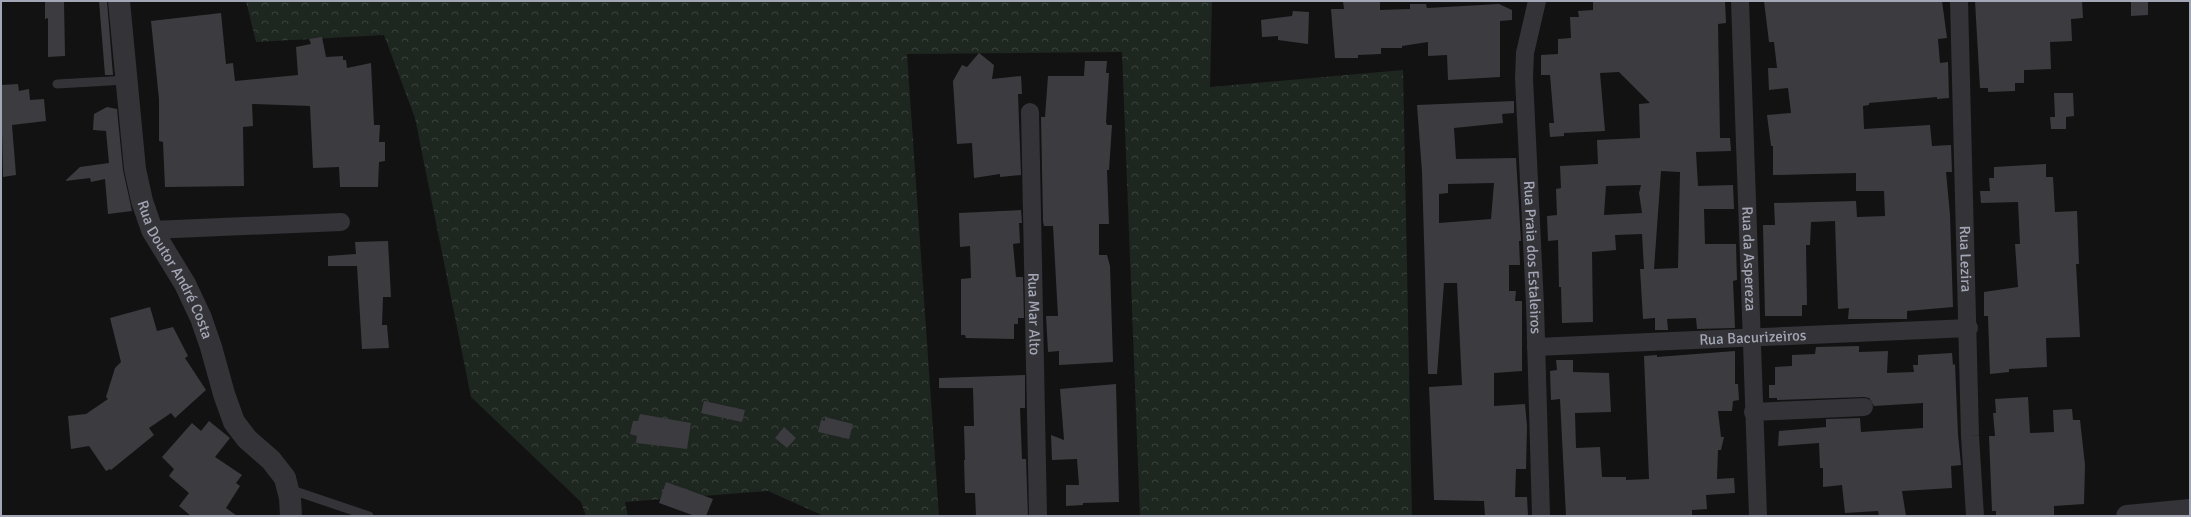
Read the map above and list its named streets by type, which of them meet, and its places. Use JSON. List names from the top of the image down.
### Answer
{
  "streets": {
    "street": [
      "Rua Praia dos Estaleiros",
      "Rua da Aspereza",
      "Rua Lezira",
      "Rua Doutor André Costa",
      "Rua Mar Alto",
      "Rua Bacurizeiros"
    ]
  },
  "crossings": [
    ["Rua Praia dos Estaleiros", "Rua Bacurizeiros"],
    ["Rua da Aspereza", "Rua Bacurizeiros"],
    ["Rua Lezira", "Rua Bacurizeiros"]
  ]
}
